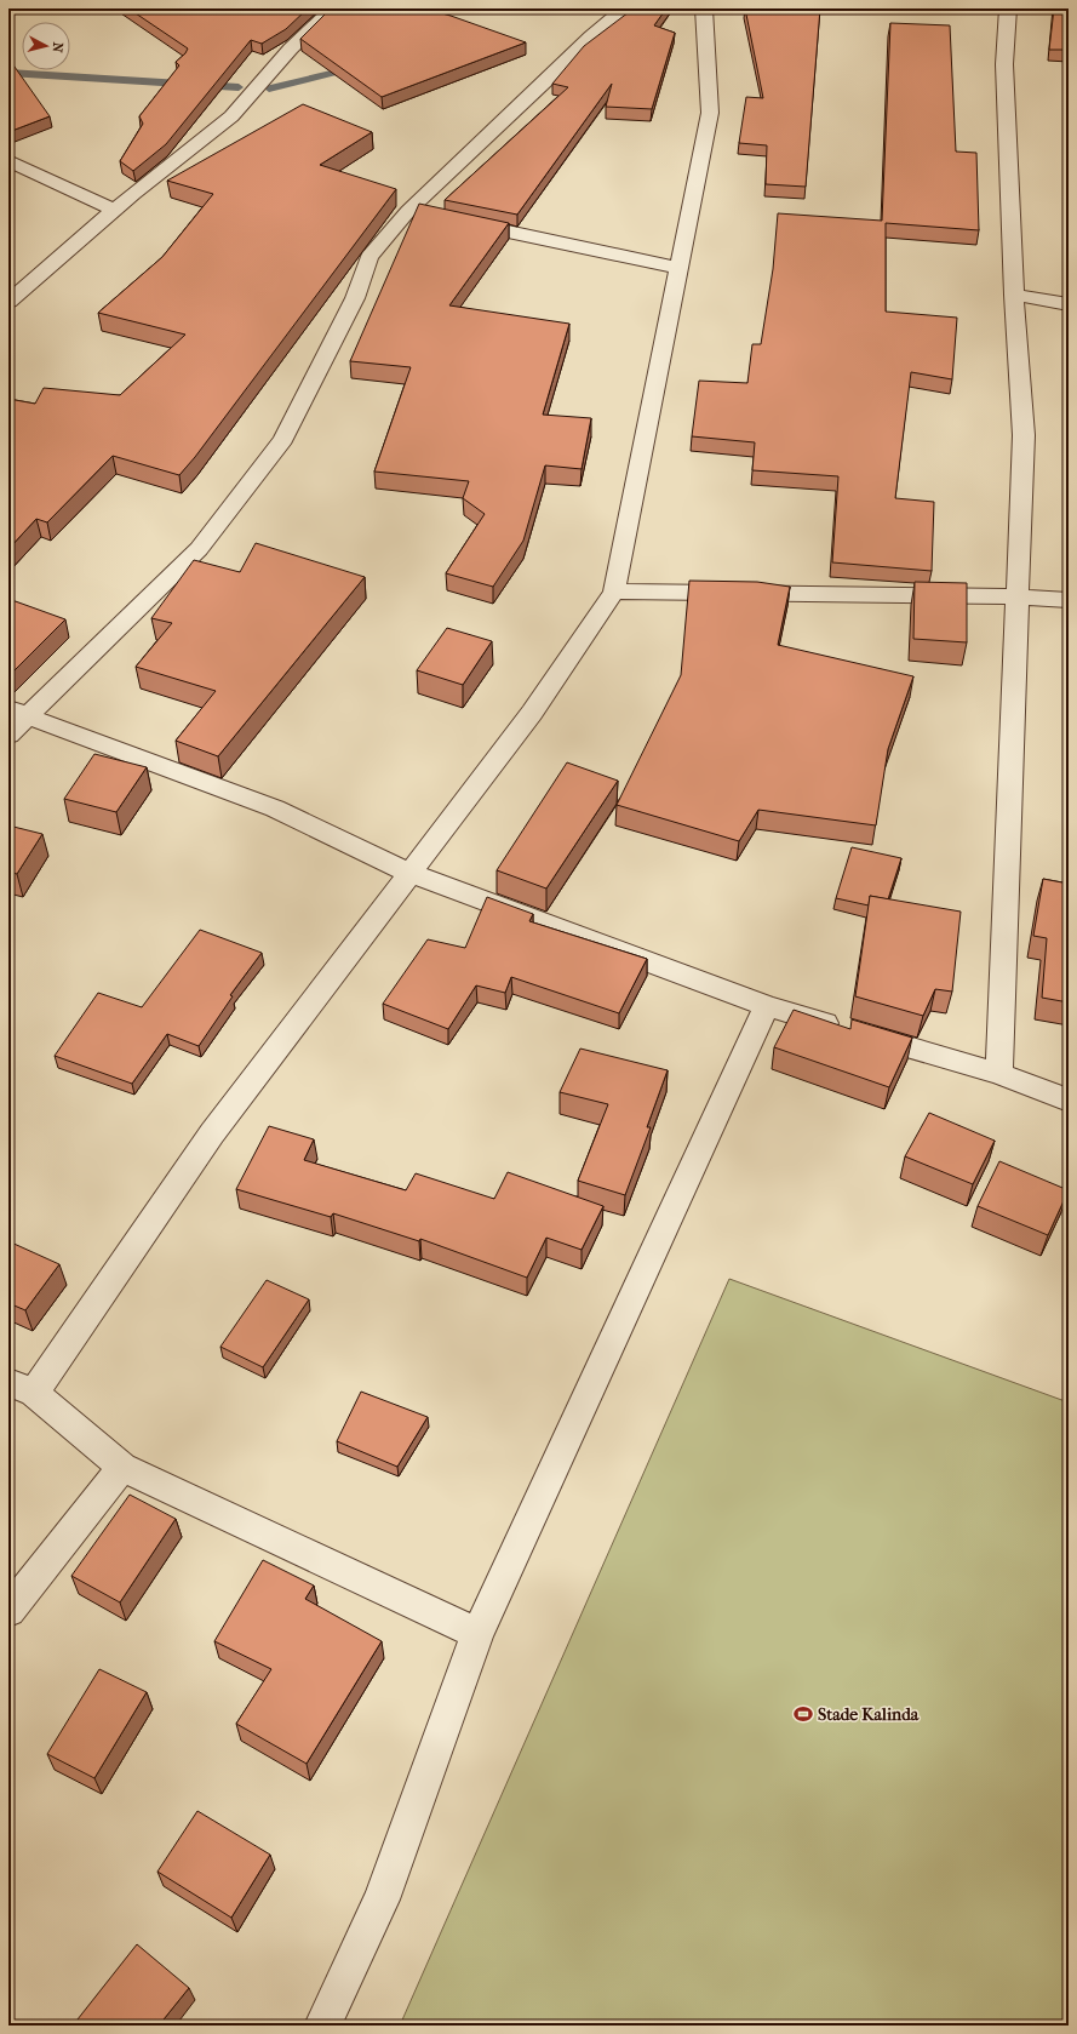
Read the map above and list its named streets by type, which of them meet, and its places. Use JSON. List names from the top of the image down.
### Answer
{
  "places": {
    "sports": ["Stade Kalinda"]
  },
  "north": "right"
}
